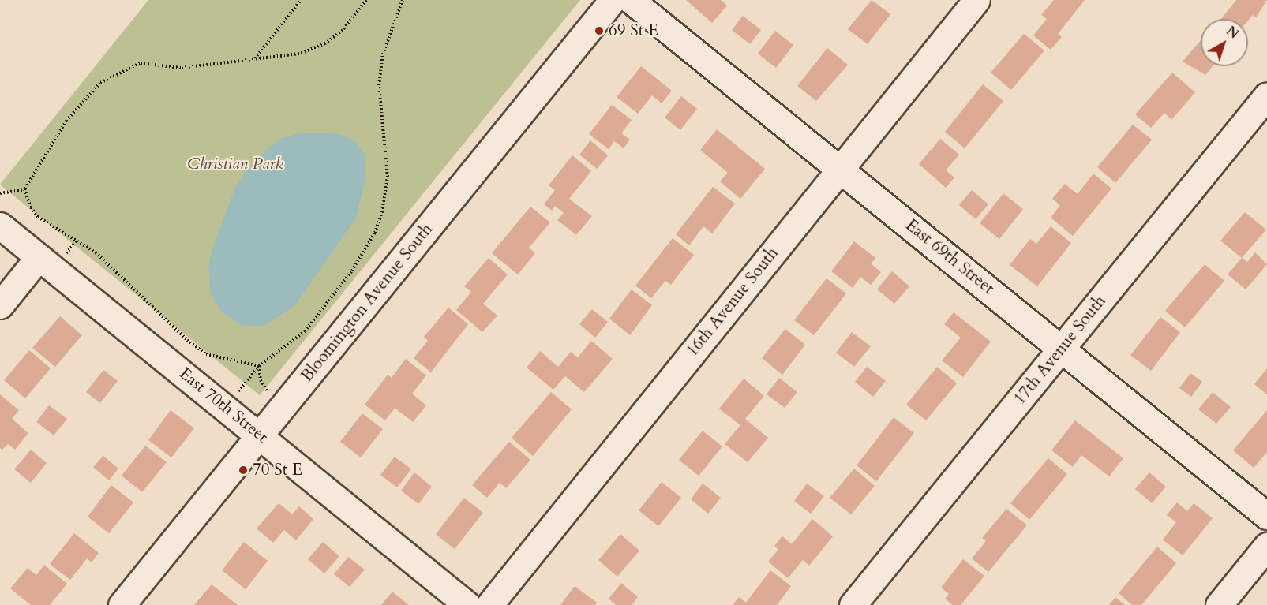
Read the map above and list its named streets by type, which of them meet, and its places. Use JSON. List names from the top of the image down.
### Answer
{
  "streets": {
    "street": [
      "East 69th Street",
      "16th Avenue South",
      "Bloomington Avenue South",
      "17th Avenue South",
      "East 70th Street"
    ]
  },
  "crossings": [
    ["East 69th Street", "16th Avenue South"],
    ["East 69th Street", "17th Avenue South"],
    ["Bloomington Avenue South", "East 70th Street"]
  ],
  "parks": ["Christian Park"],
  "places": ["69 St E", "70 St E"],
  "north": "top right"
}
